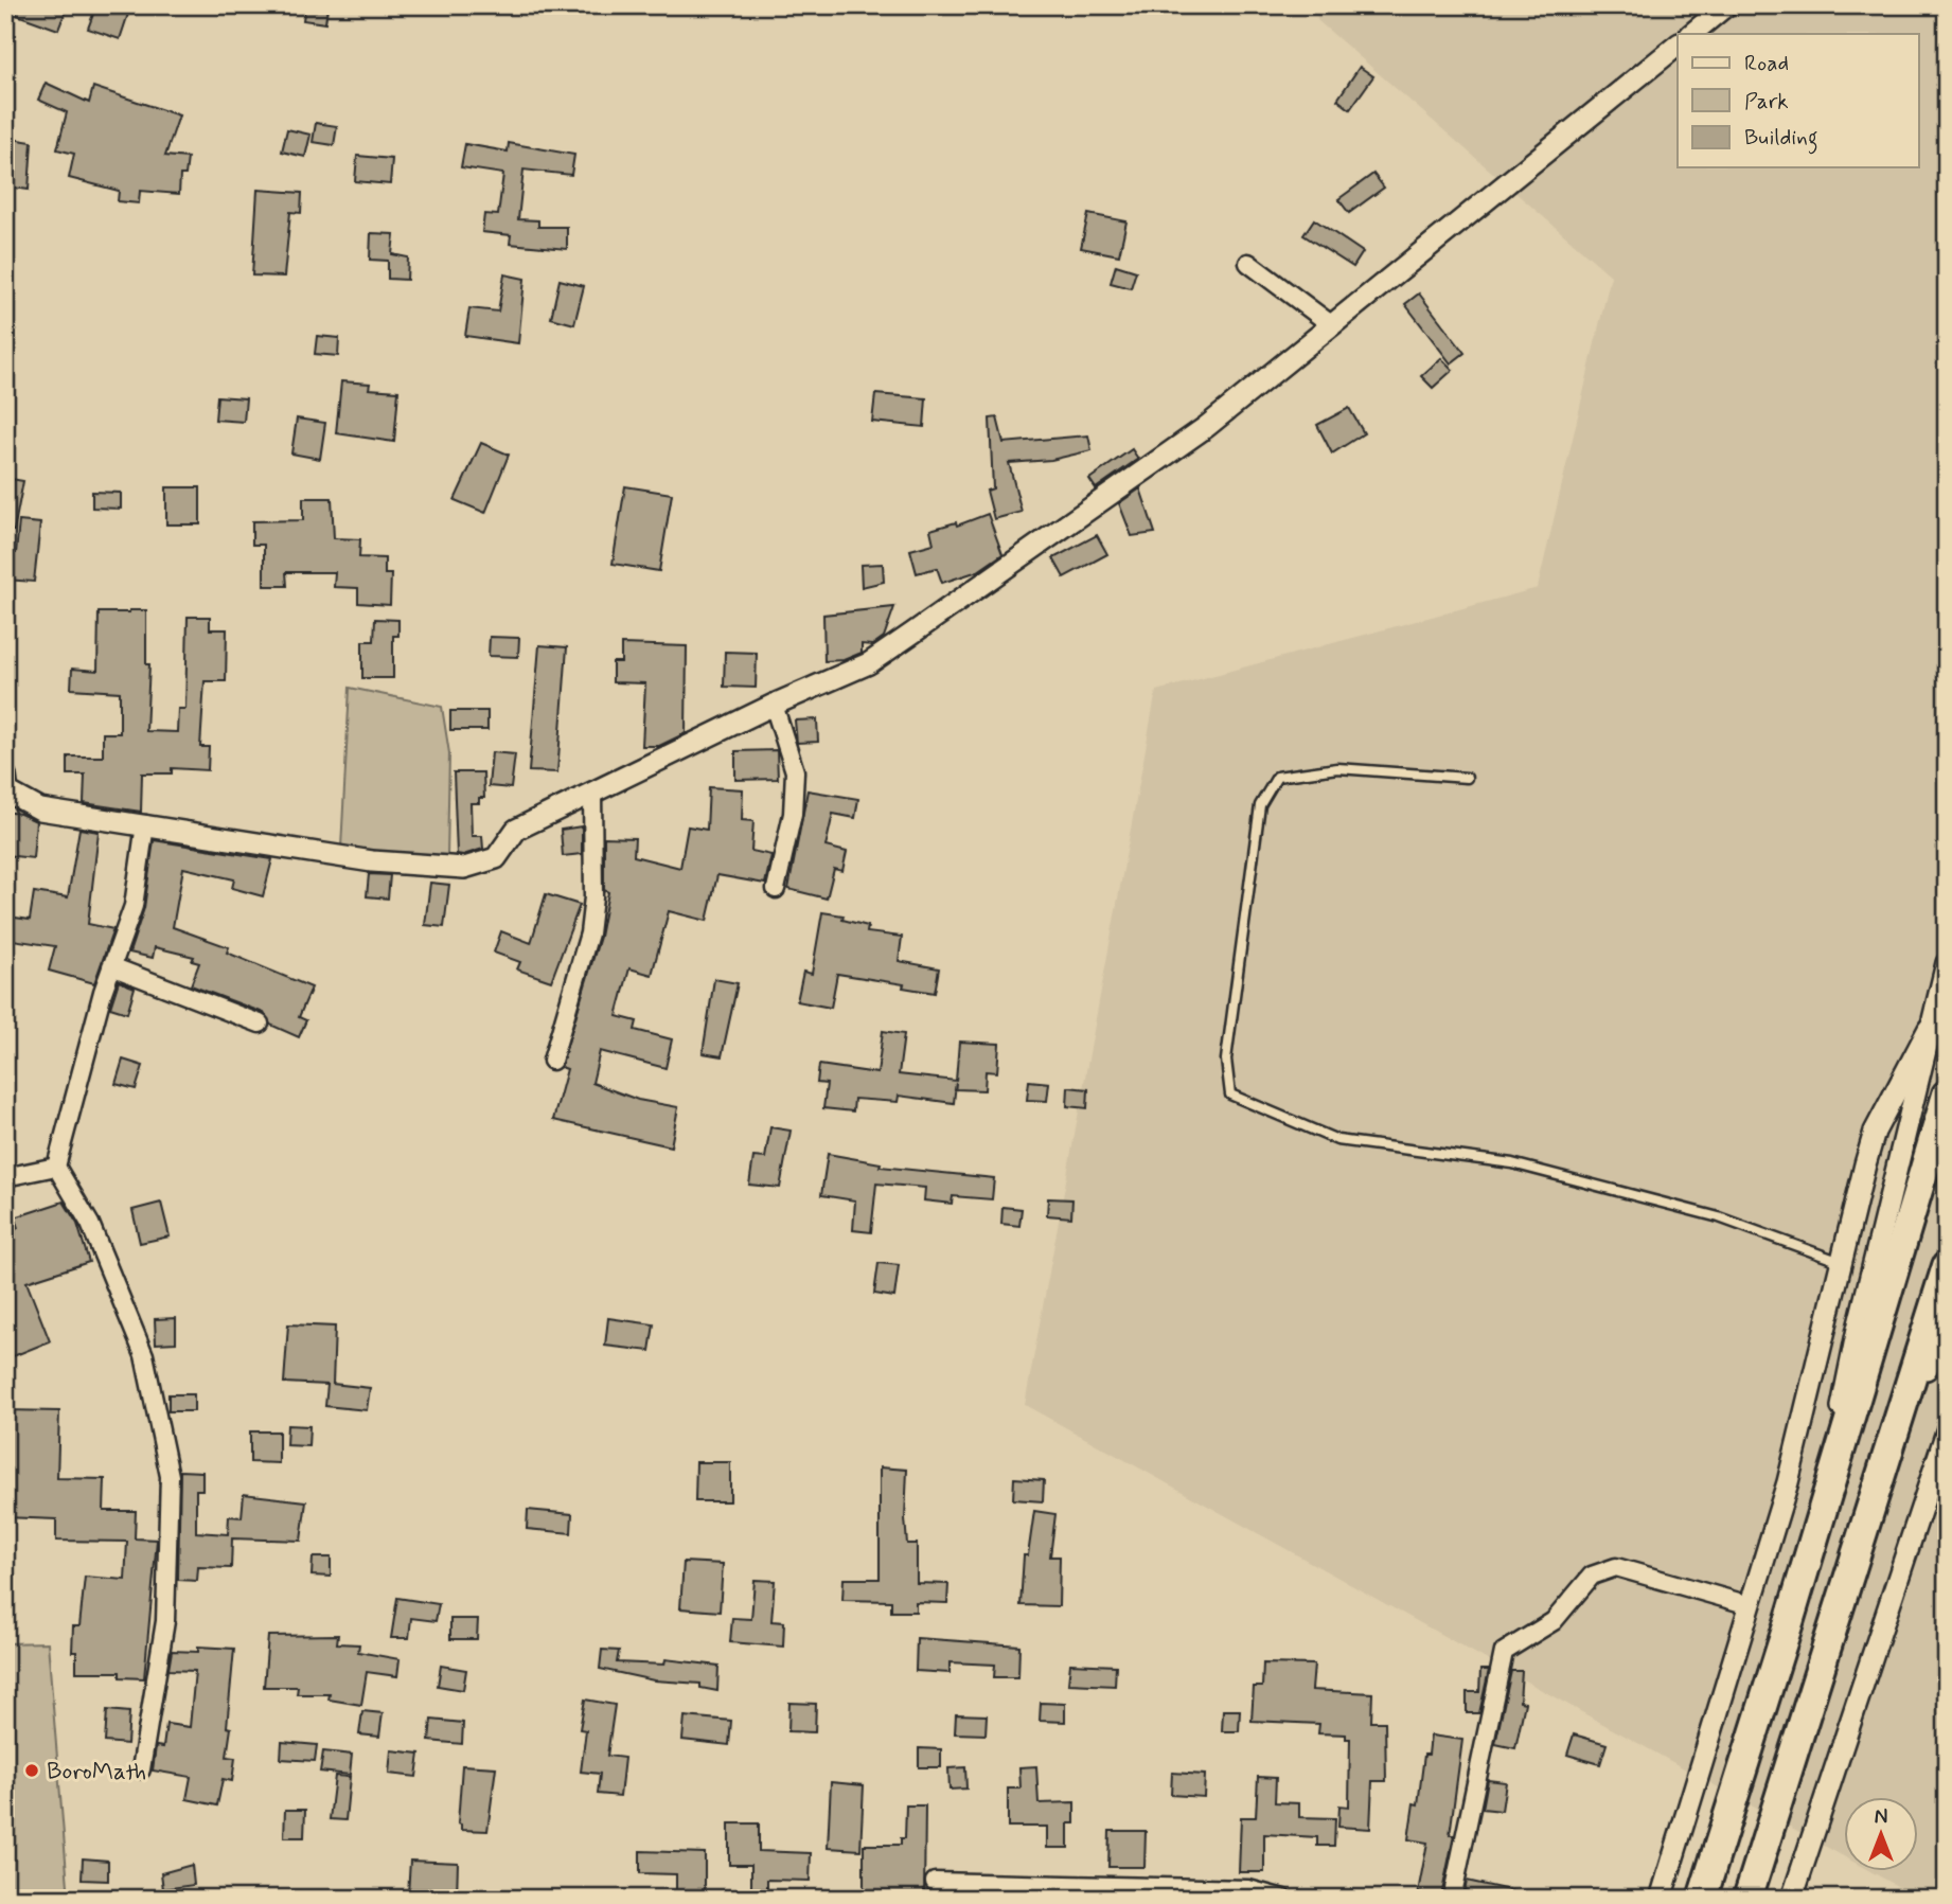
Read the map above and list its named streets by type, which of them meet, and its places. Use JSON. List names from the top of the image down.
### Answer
{
  "places": ["BoroMath"],
  "legend": ["Road", "Park", "Building"],
  "north": "top"
}
